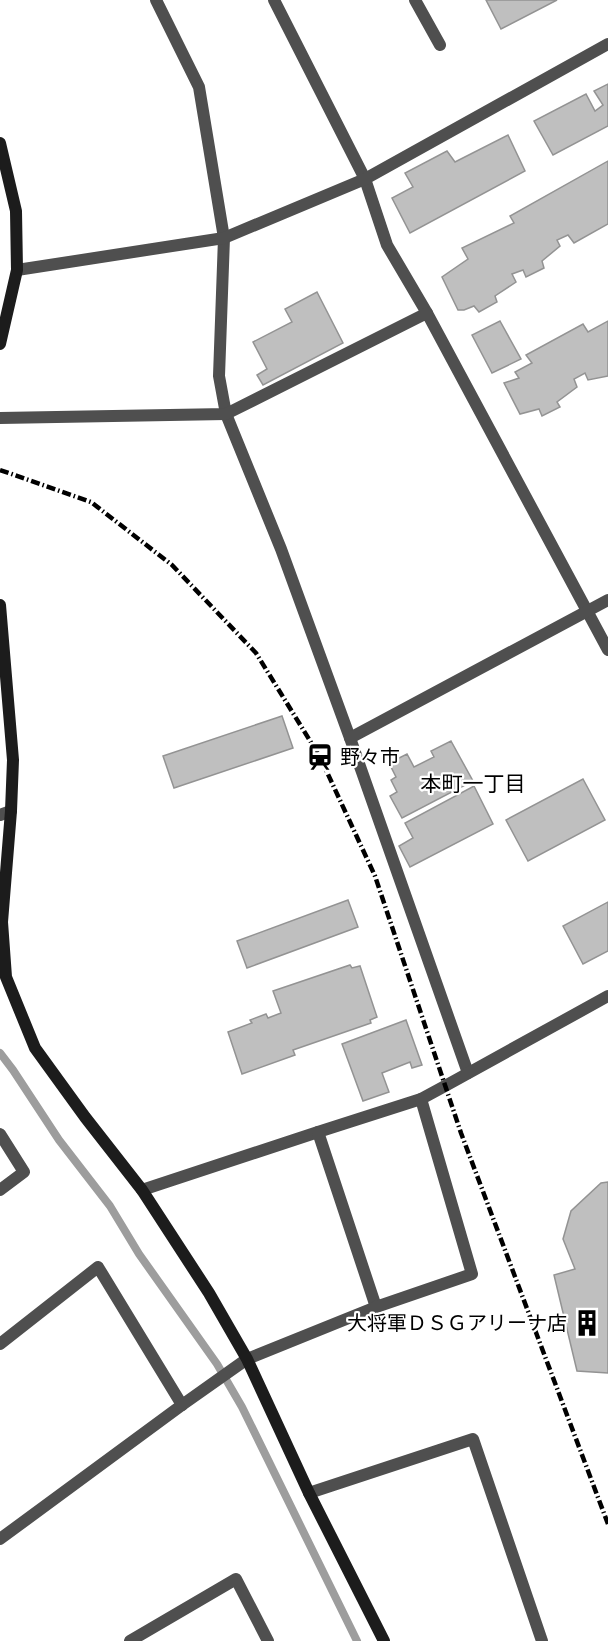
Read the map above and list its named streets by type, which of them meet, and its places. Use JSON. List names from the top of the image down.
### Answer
{
  "districts": ["本町一丁目"],
  "places": {
    "station": ["野々市"],
    "building": ["大将軍ＤＳＧアリーナ店"]
  }
}
